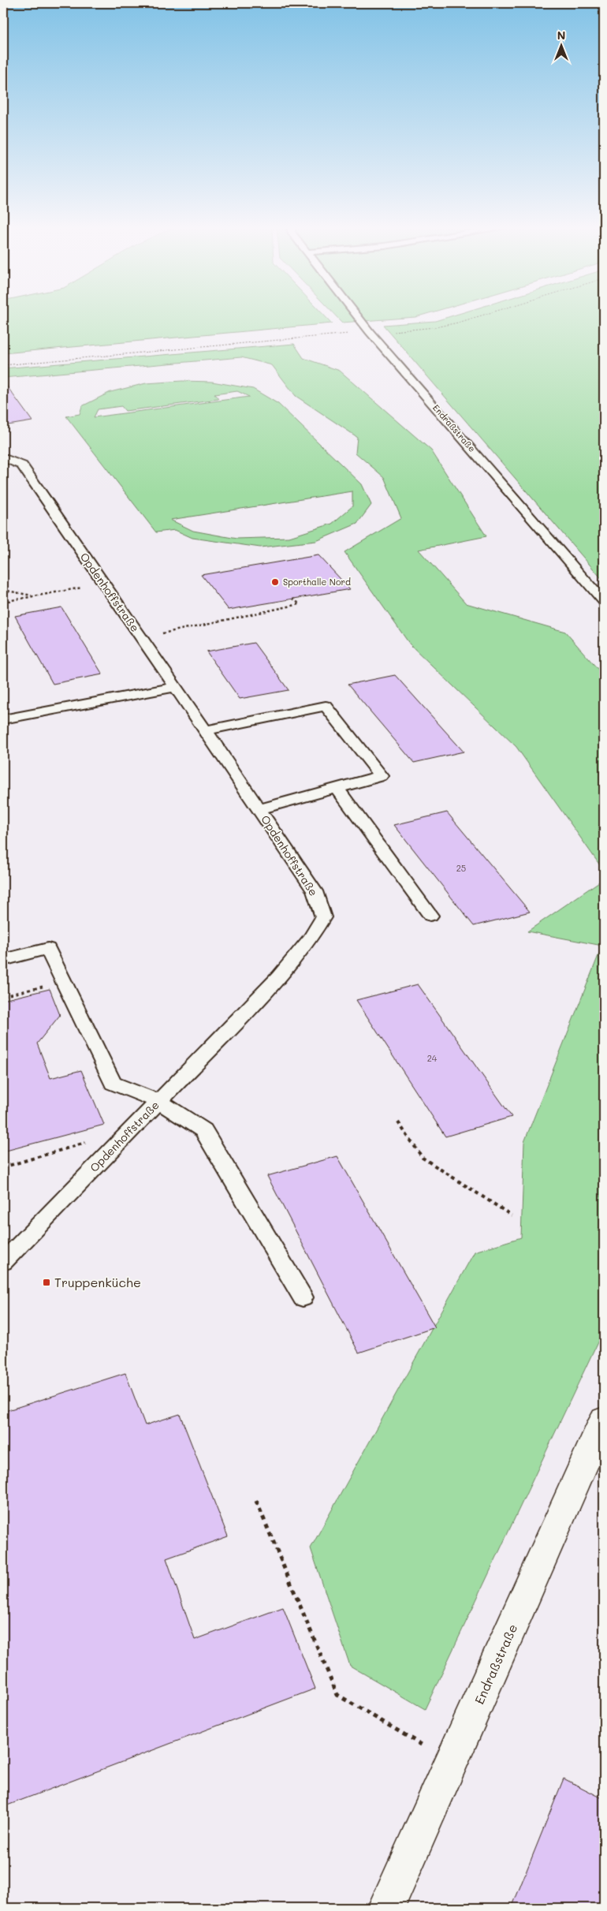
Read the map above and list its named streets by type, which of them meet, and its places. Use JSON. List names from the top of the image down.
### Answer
{
  "streets": {
    "street": ["Endraßstraße"],
    "lane": ["Opdenhoffstraße"]
  },
  "places": {
    "other": ["Sporthalle Nord"],
    "transit": ["Truppenküche"]
  },
  "house_numbers": ["25", "24"],
  "north": "top"
}
